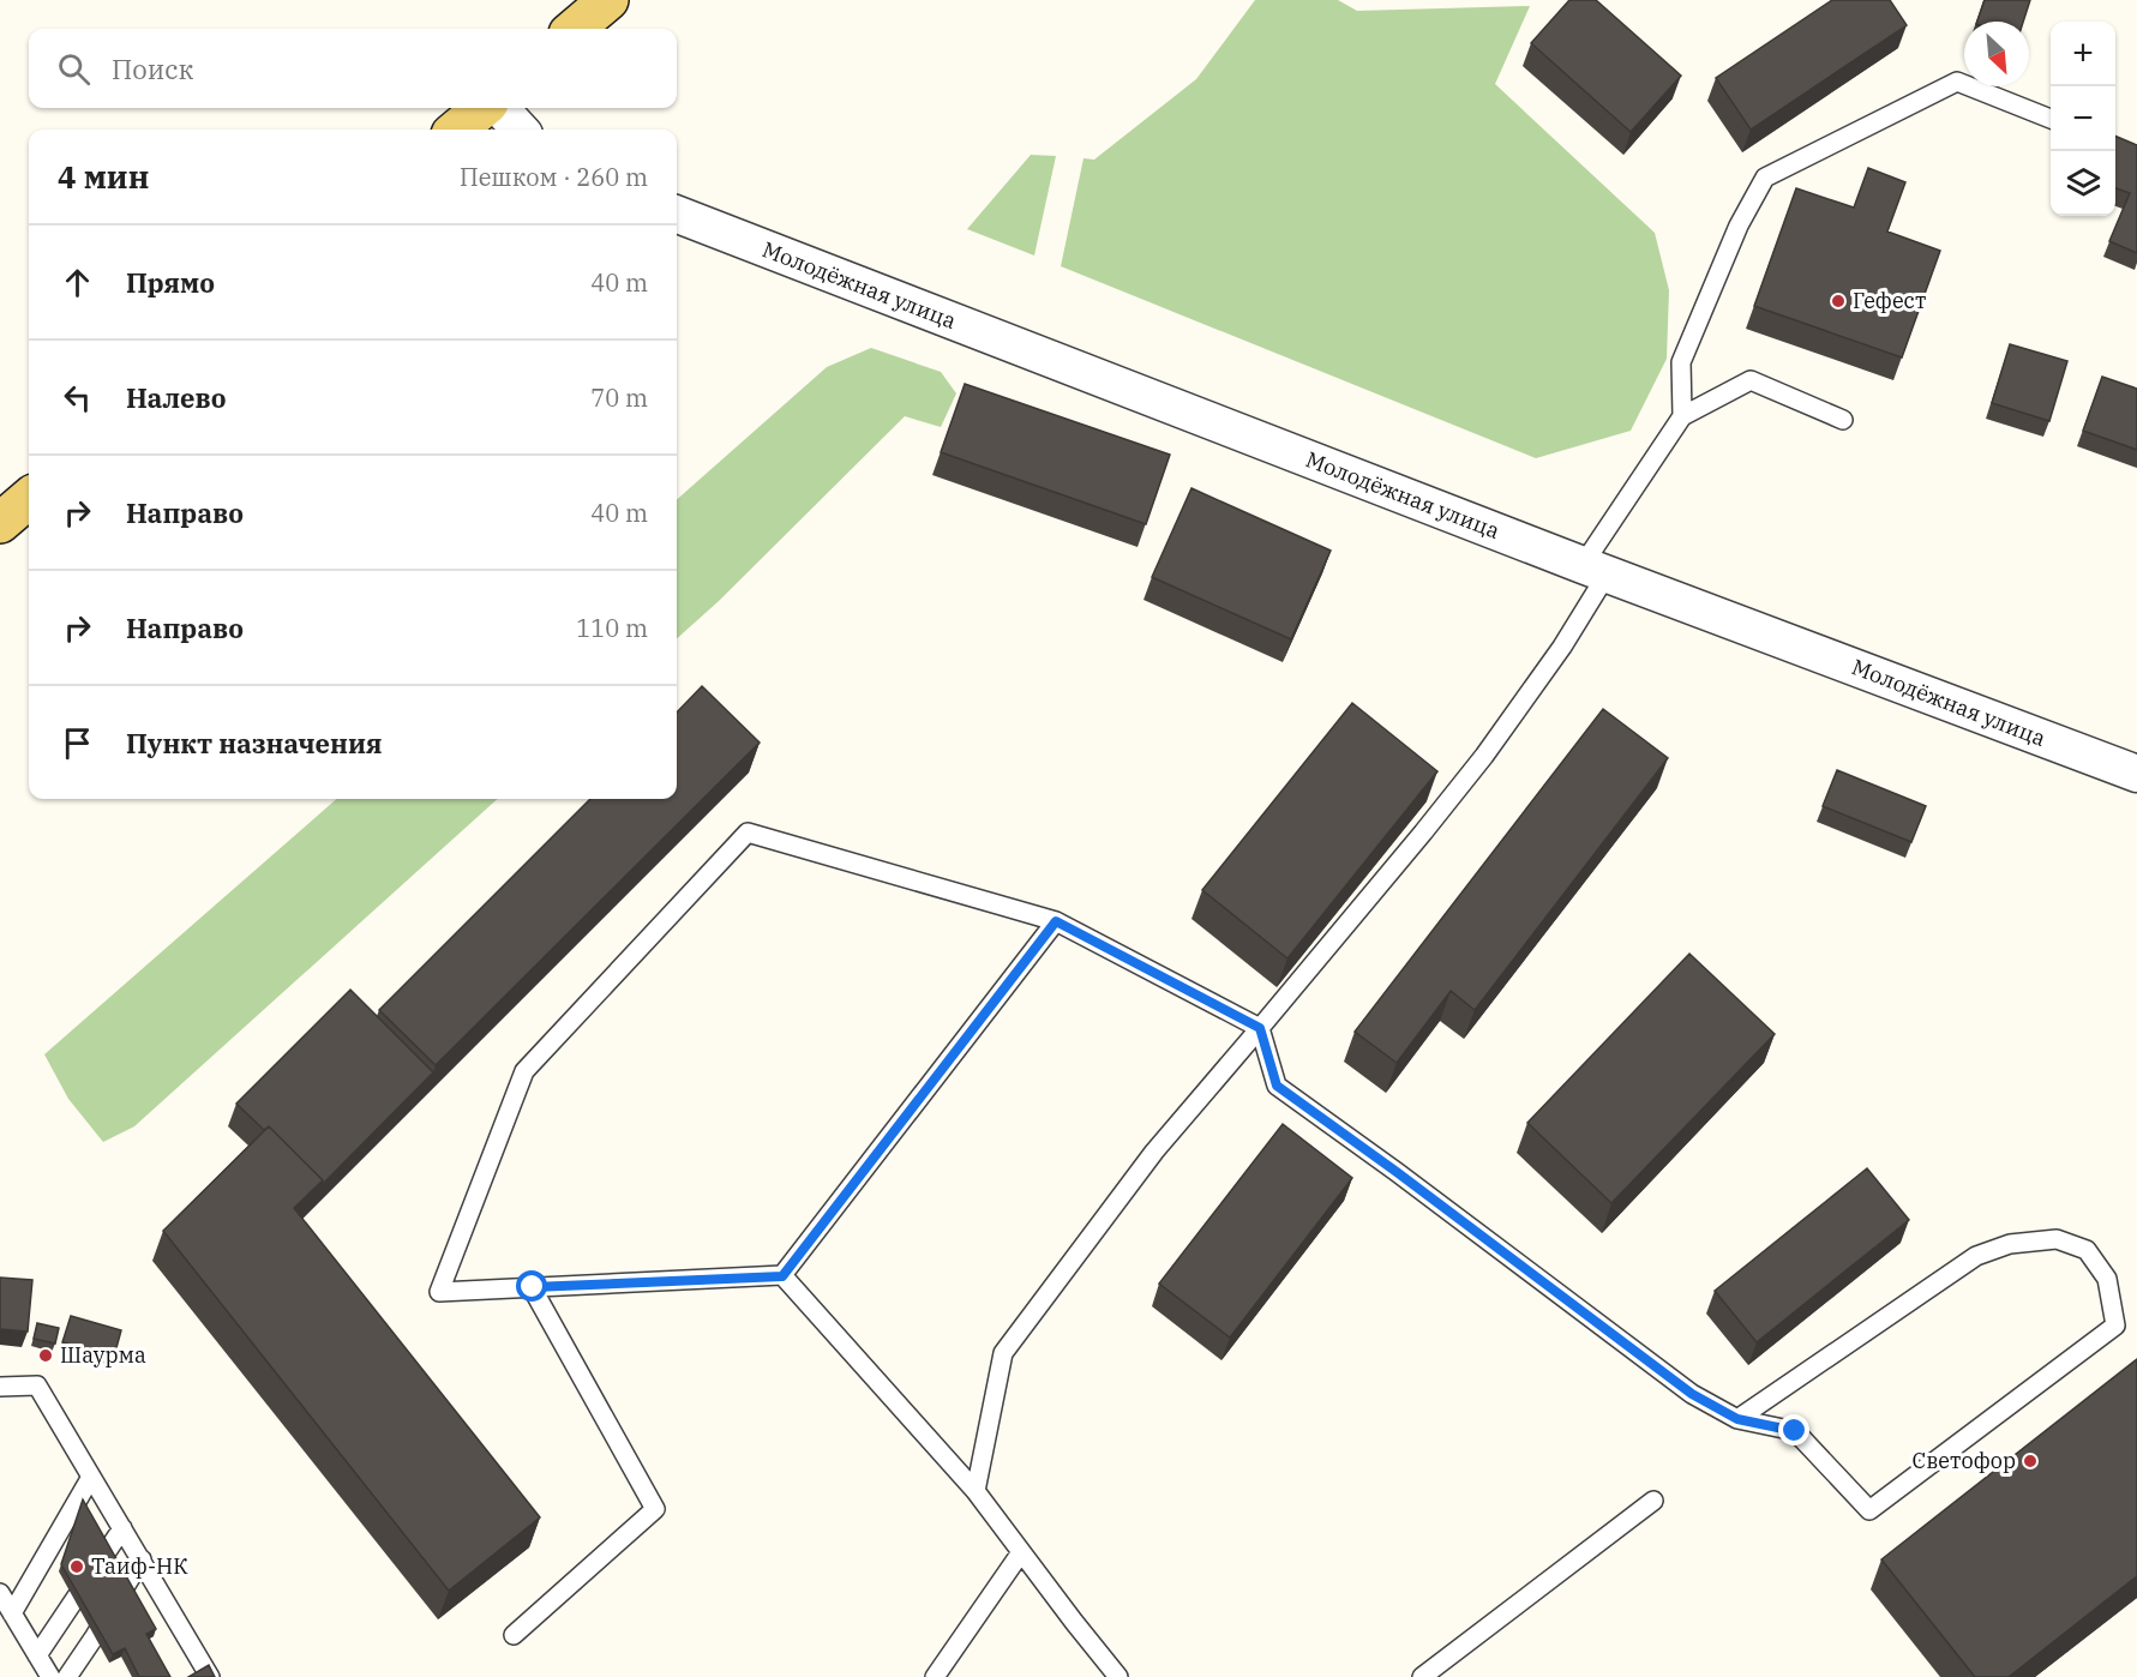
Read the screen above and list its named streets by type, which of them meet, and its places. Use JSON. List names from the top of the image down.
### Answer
{
  "streets": {
    "street": ["Молодёжная улица"]
  },
  "places": [
    "Гефест",
    "Шаурма",
    "Светофор",
    "Таиф-НК"
  ],
  "north": "bottom right",
  "page": {
    "map_buttons": ["+", "−"],
    "search": "Поиск",
    "heading": ["4 мин", "Пешком · 260 m"],
    "list": [
      ["Прямо", "40 m"],
      ["Налево", "70 m"],
      ["Направо", "40 m"],
      ["Направо", "110 m"],
      "Пункт назначения"
    ]
  }
}
